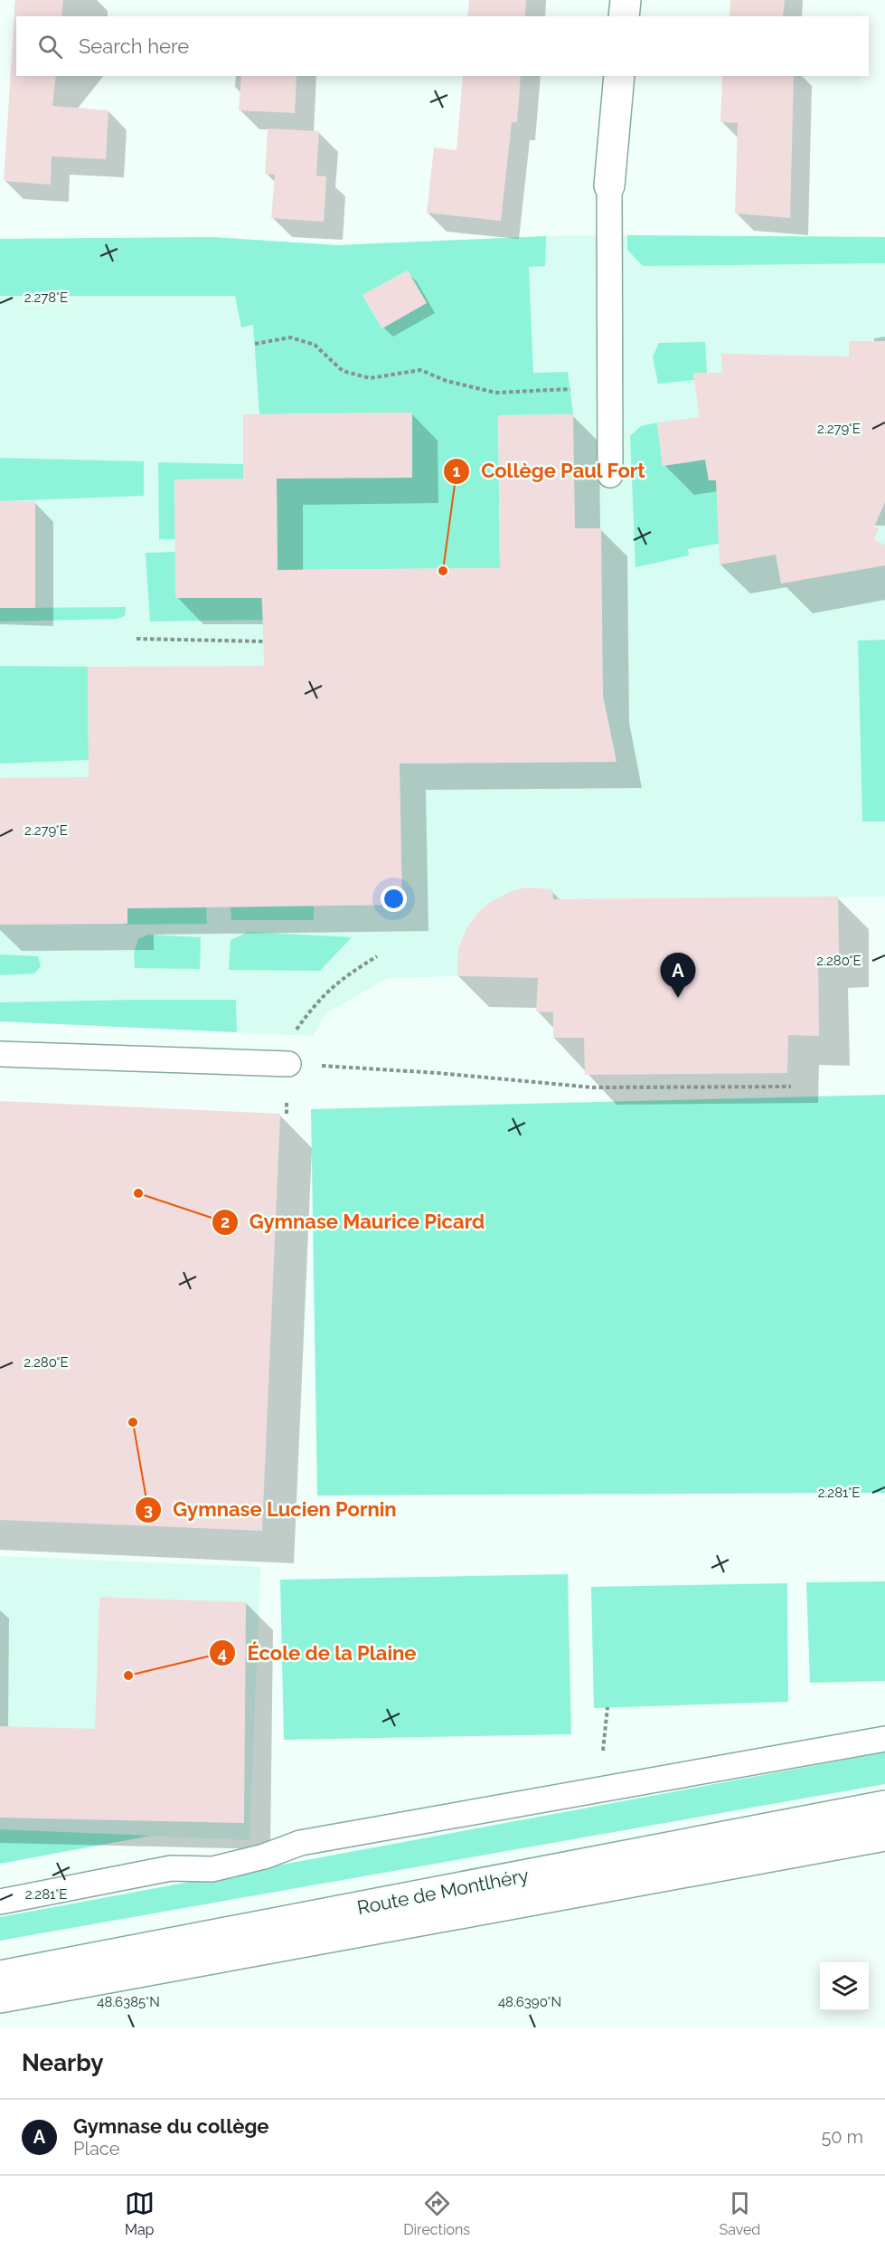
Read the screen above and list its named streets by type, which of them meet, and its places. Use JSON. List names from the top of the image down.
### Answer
{
  "streets": {
    "main road": ["Route de Montlhéry"]
  },
  "places": [
    "Collège Paul Fort",
    "Gymnase Maurice Picard",
    "Gymnase Lucien Pornin",
    "École de la Plaine"
  ],
  "page": {
    "search": "Search here",
    "pins": "A",
    "heading": "Nearby",
    "list": [
      {
        "mark": "A",
        "name": "Gymnase du collège",
        "note": "Place",
        "value": "50 m"
      }
    ],
    "nav": ["Map", "Directions", "Saved"]
  },
  "coordinates": [
    "2.278°E",
    "2.279°E",
    "2.280°E",
    "2.281°E",
    "48.6385°N",
    "48.6390°N"
  ]
}
